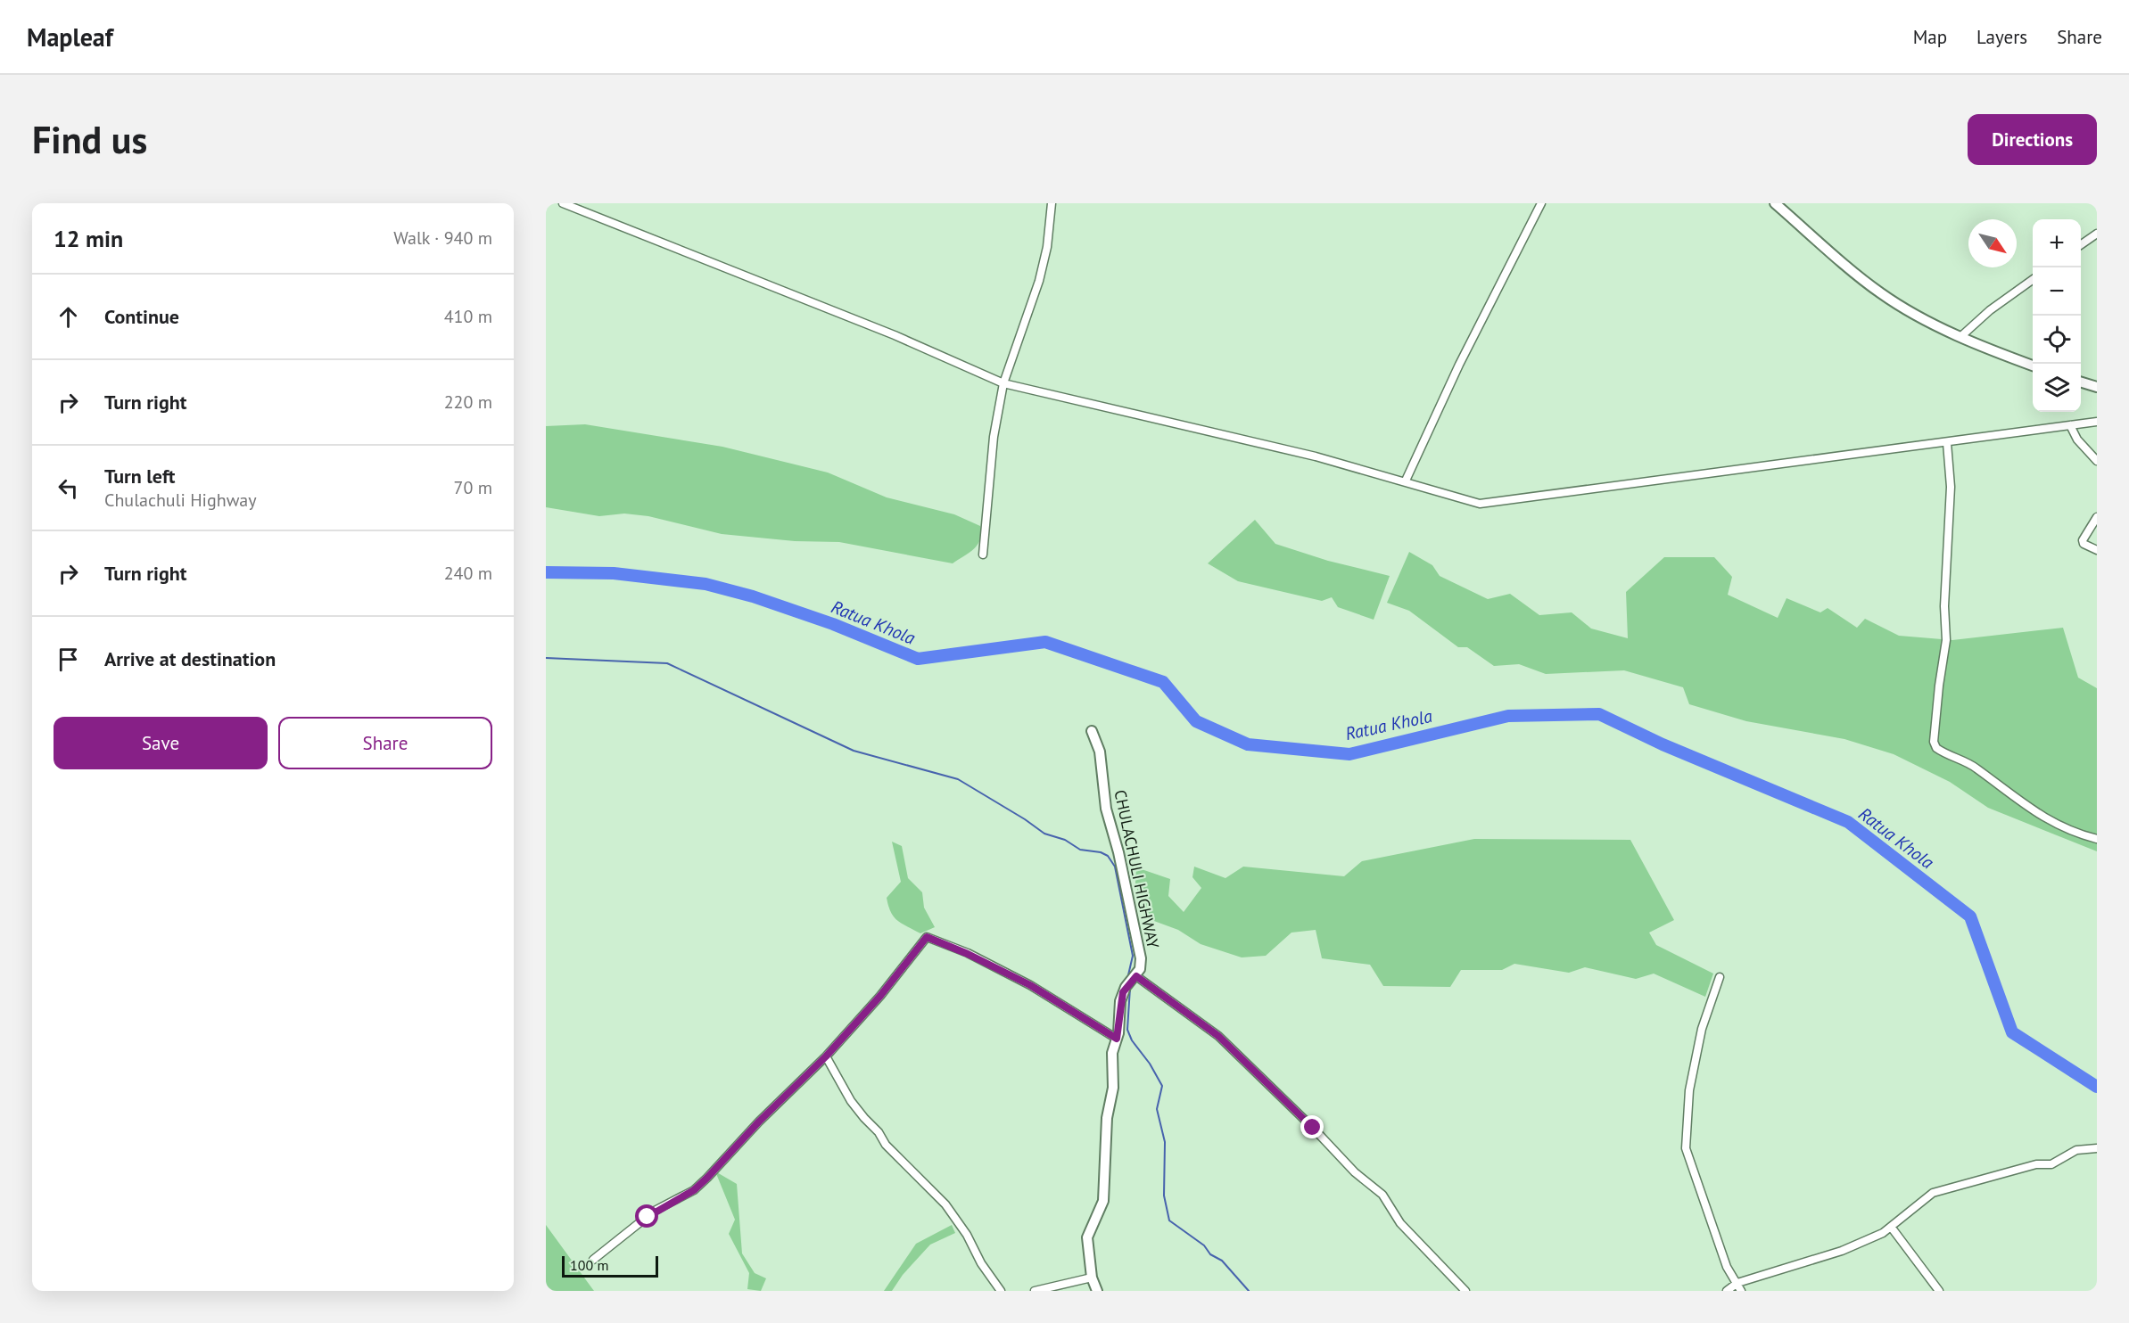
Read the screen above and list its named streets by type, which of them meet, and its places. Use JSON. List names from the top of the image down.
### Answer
{
  "streets": {
    "street": ["CHULACHULI HIGHWAY"]
  },
  "water": ["Ratua Khola"],
  "scale_bar": "100 m",
  "north": "bottom right",
  "page": {
    "header": "Mapleaf",
    "nav": ["Map", "Layers", "Share"],
    "buttons": [
      "Directions",
      ["Save", "Share"]
    ],
    "title": "Find us",
    "heading": ["12 min", "Walk · 940 m"],
    "map_buttons": ["+", "−"],
    "list": [
      ["Continue", "410 m"],
      ["Turn right", "220 m"],
      ["Turn left", "Chulachuli Highway", "70 m"],
      ["Turn right", "240 m"],
      "Arrive at destination"
    ],
    "scale": "100 m"
  }
}
